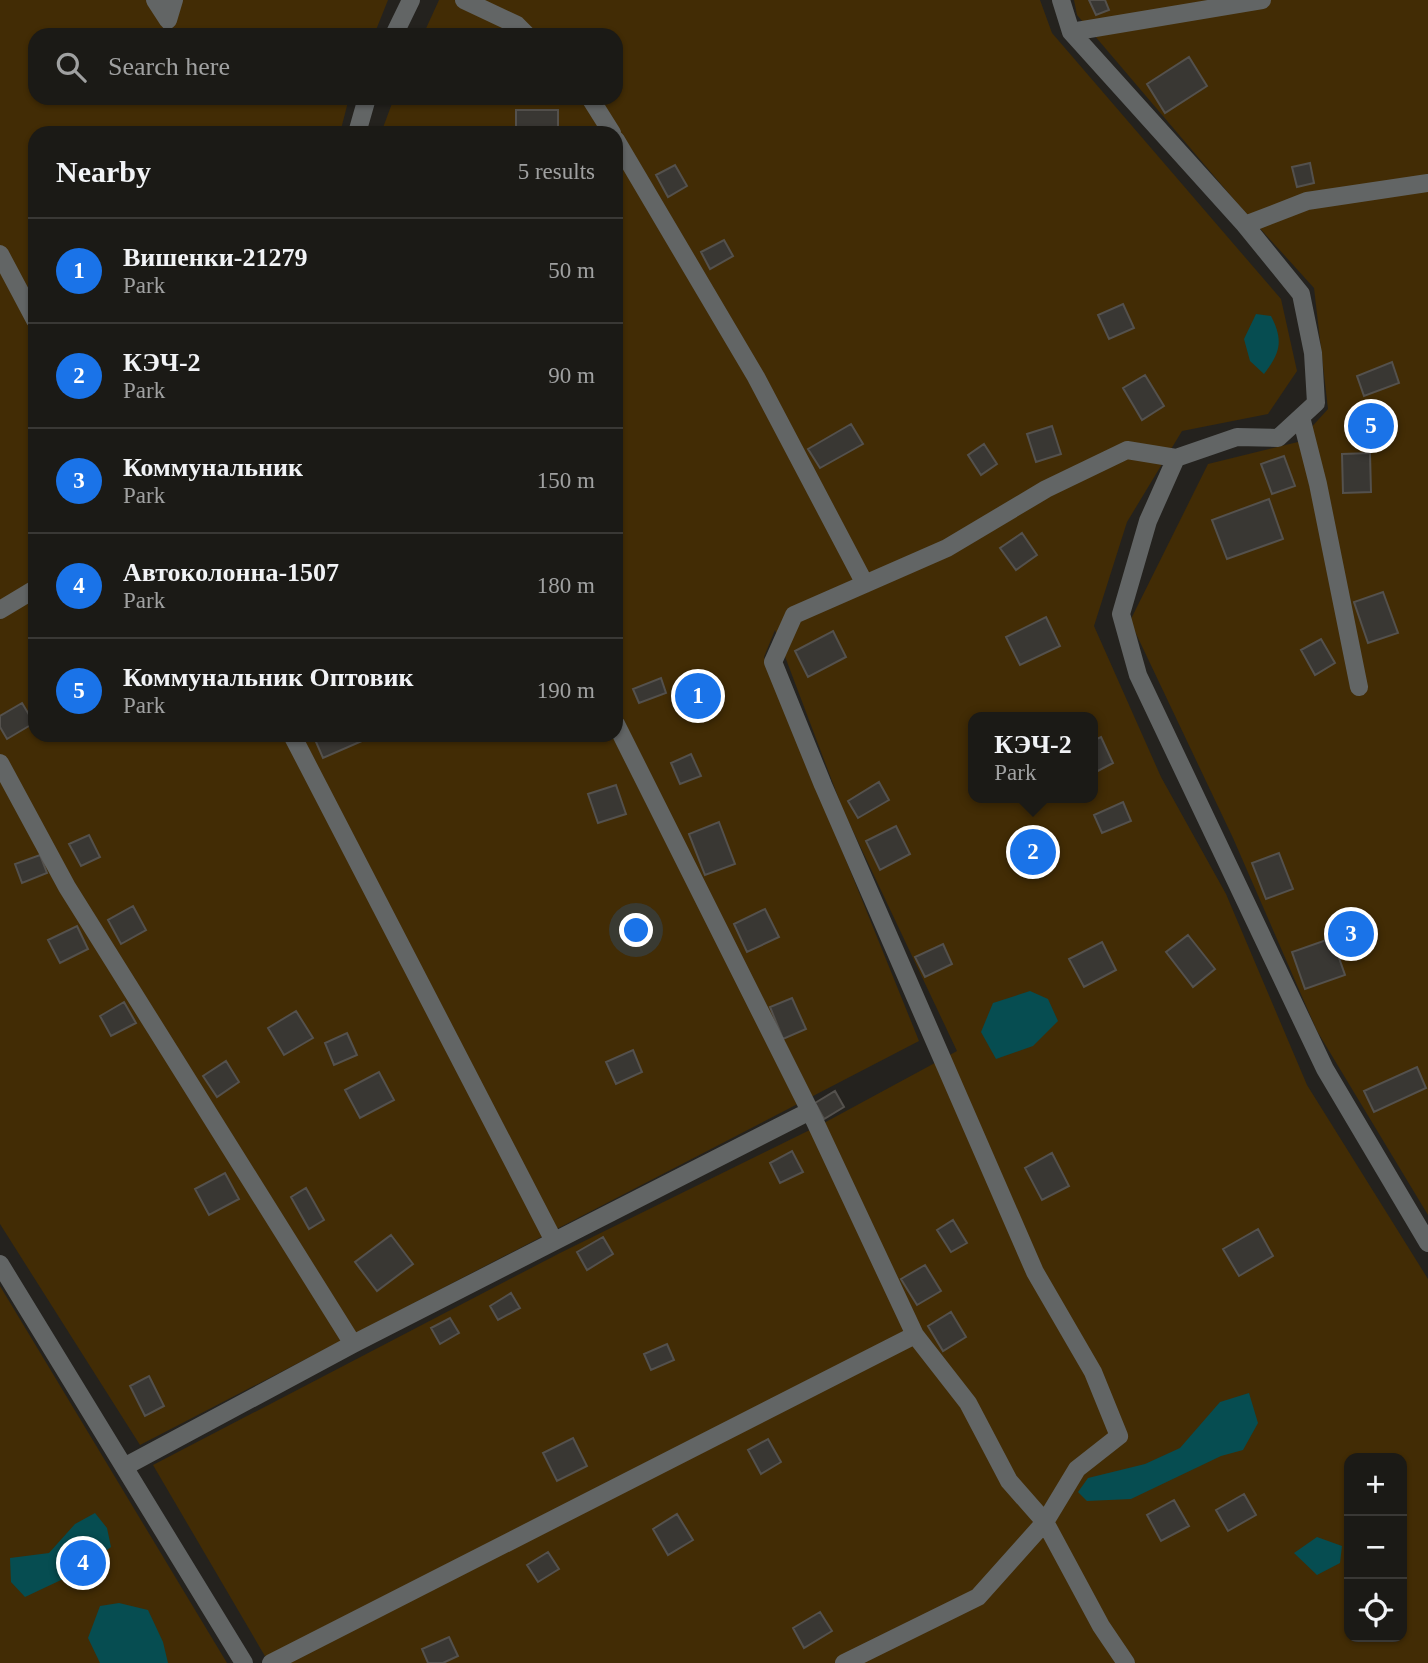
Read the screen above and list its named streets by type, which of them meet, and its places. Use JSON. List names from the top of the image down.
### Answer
{
  "page": {
    "search": "Search here",
    "heading": ["Nearby", "5 results"],
    "list": [
      {
        "mark": "1",
        "name": "Вишенки-21279",
        "note": "Park",
        "value": "50 m"
      },
      {
        "mark": "2",
        "name": "КЭЧ-2",
        "note": "Park",
        "value": "90 m"
      },
      {
        "mark": "3",
        "name": "Коммунальник",
        "note": "Park",
        "value": "150 m"
      },
      {
        "mark": "4",
        "name": "Автоколонна-1507",
        "note": "Park",
        "value": "180 m"
      },
      {
        "mark": "5",
        "name": "Коммунальник Оптовик",
        "note": "Park",
        "value": "190 m"
      }
    ],
    "pins": [
      "5",
      "1",
      "2",
      "3",
      "4"
    ],
    "popup": ["КЭЧ-2", "Park"],
    "map_buttons": ["+", "−"]
  }
}
